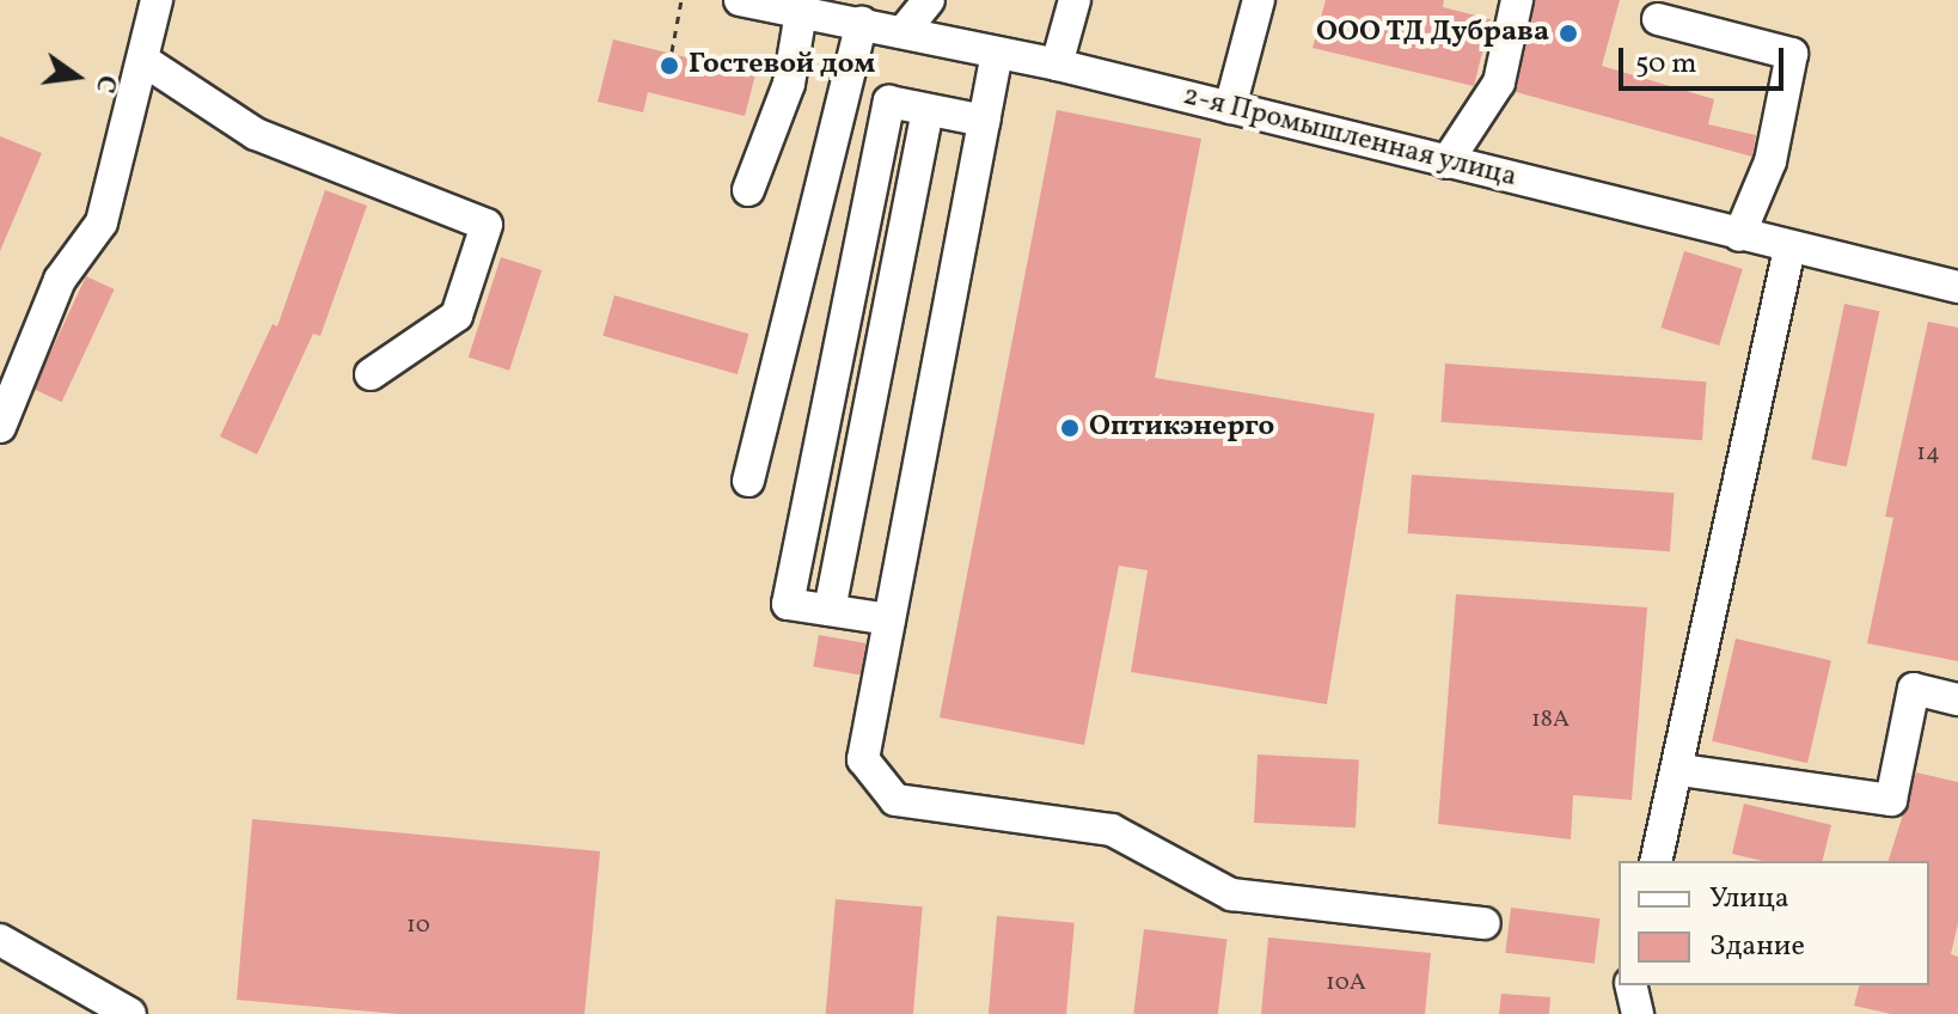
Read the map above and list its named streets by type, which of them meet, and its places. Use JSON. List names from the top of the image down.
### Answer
{
  "streets": {
    "street": ["2-я Промышленная улица"]
  },
  "places": ["ООО ТД Дубрава", "Гостевой дом", "Оптикэнерго"],
  "house_numbers": [
    "14",
    "18А",
    "10",
    "10А"
  ],
  "legend": ["Улица", "Здание"],
  "scale_bar": "50 m",
  "north": "right"
}
